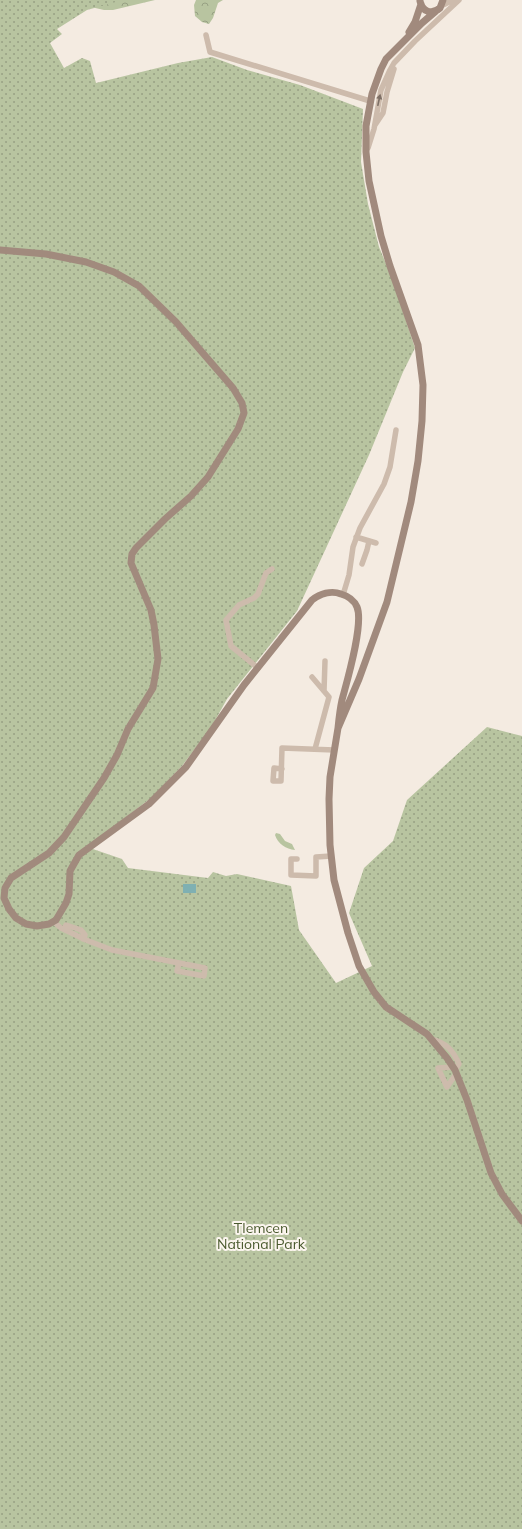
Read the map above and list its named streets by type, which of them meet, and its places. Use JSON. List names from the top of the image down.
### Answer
{
  "parks": ["Tlemcen National Park"]
}
